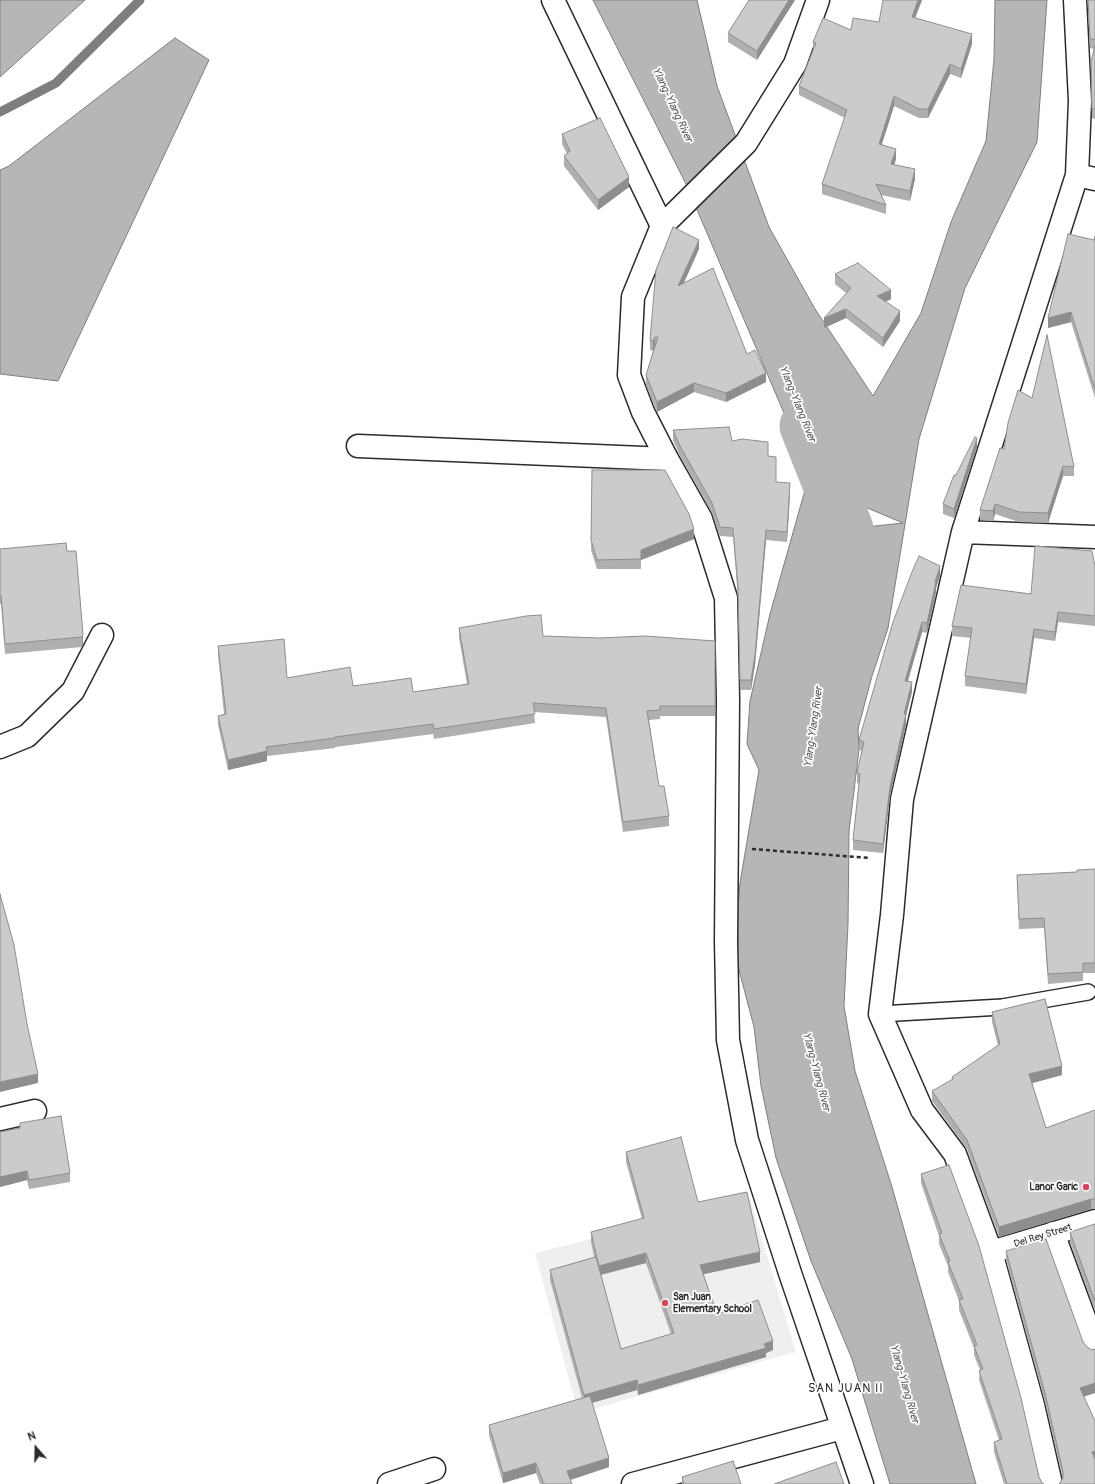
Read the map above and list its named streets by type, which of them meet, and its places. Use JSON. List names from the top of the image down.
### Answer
{
  "streets": {
    "street": ["Del Rey Street"]
  },
  "districts": ["SAN JUAN II"],
  "water": ["Ylang-Ylang River"],
  "places": ["Lanor Garic", "San Juan Elementary School"],
  "north": "top"
}
